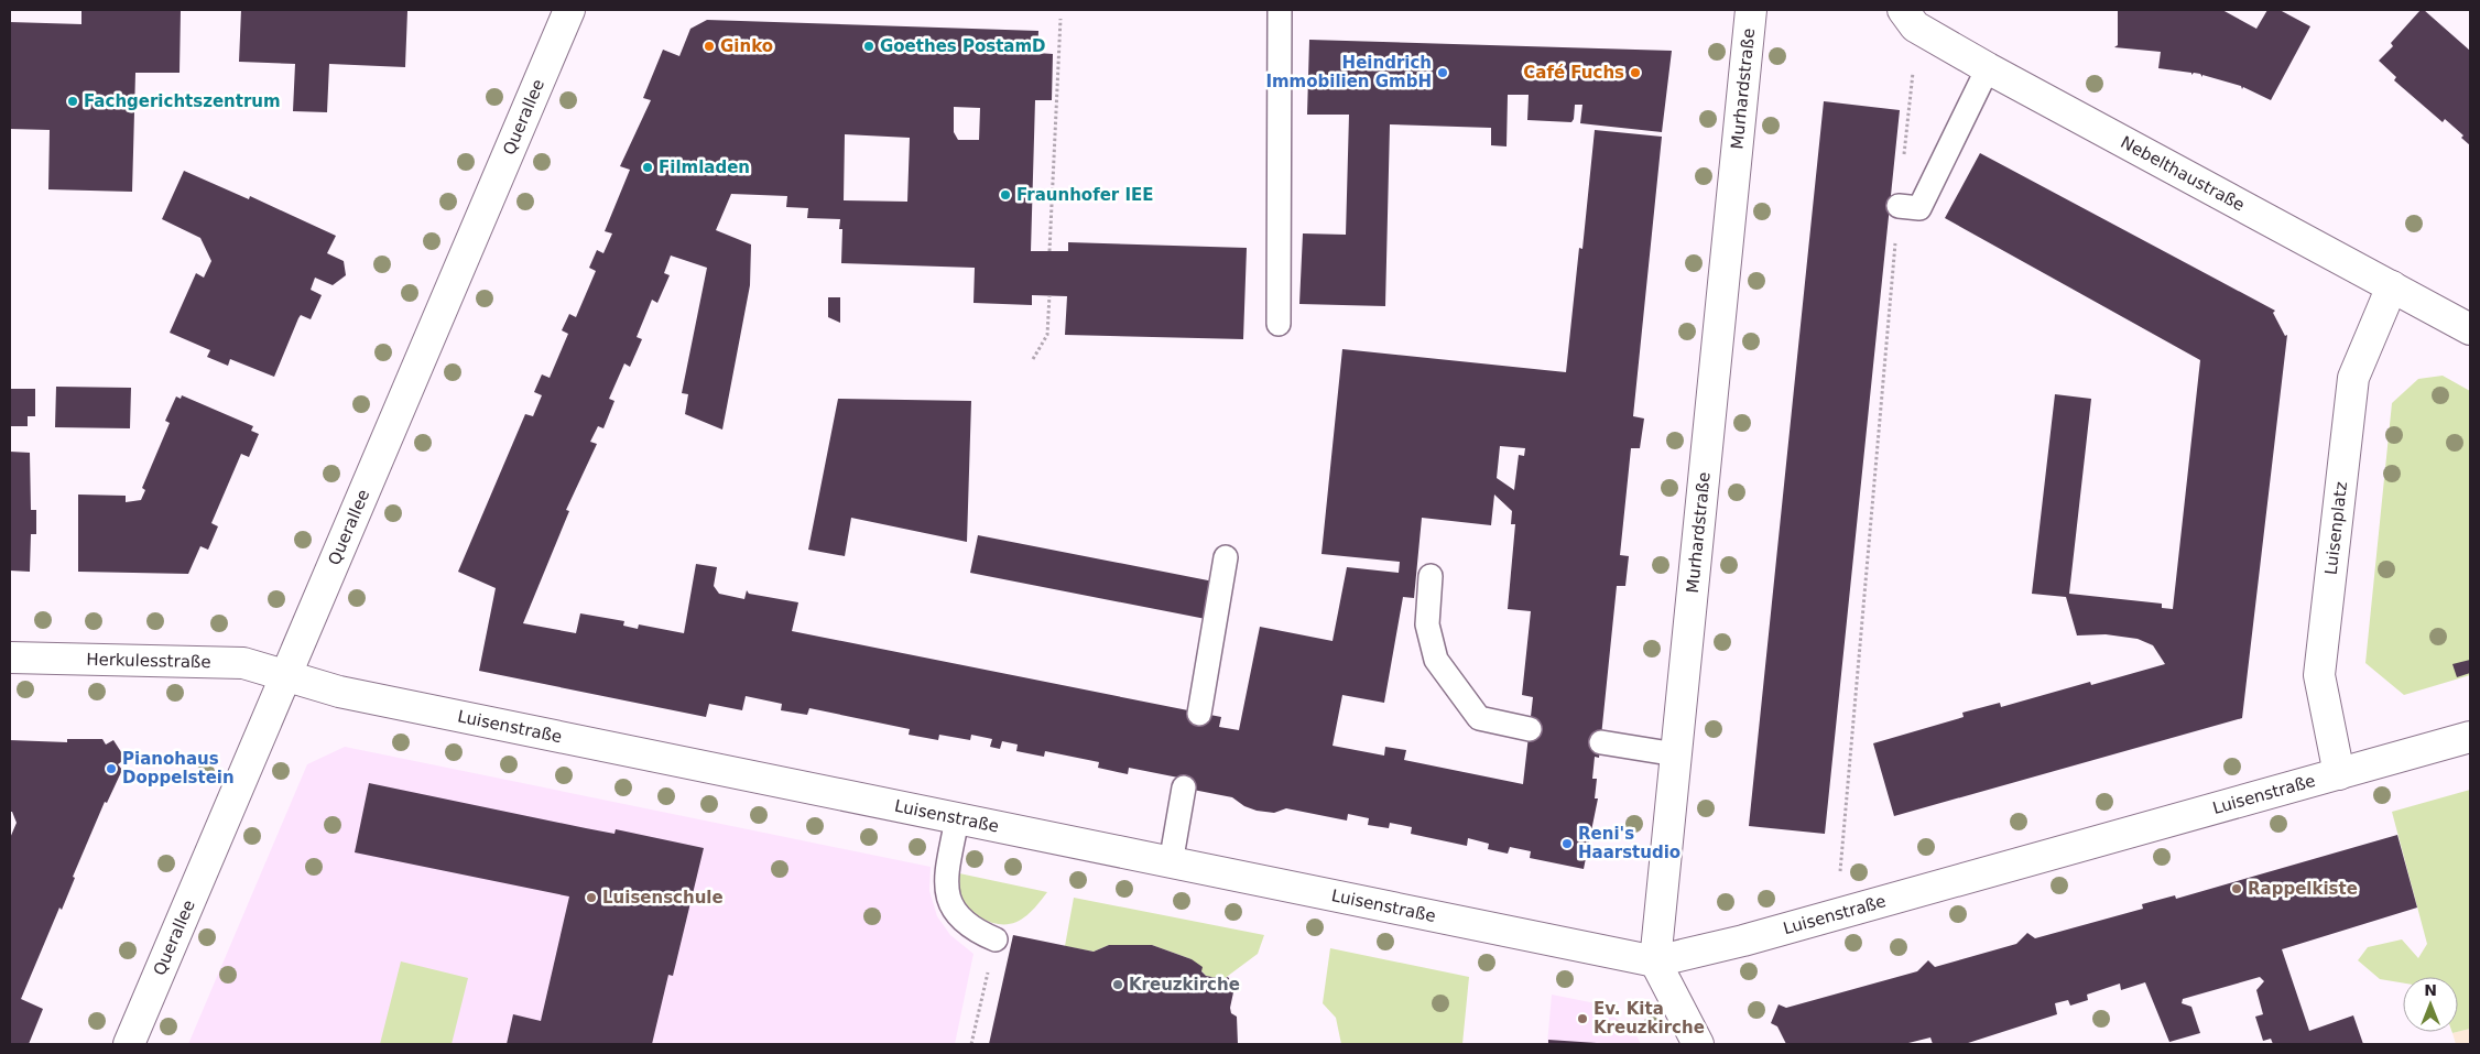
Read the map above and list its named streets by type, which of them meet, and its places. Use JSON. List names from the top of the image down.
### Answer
{
  "streets": {
    "street": [
      "Murhardstraße",
      "Querallee",
      "Nebelthaustraße",
      "Luisenplatz",
      "Herkulesstraße",
      "Luisenstraße"
    ]
  },
  "crossings": [
    ["Murhardstraße", "Luisenstraße"],
    ["Querallee", "Herkulesstraße"],
    ["Querallee", "Luisenstraße"],
    ["Nebelthaustraße", "Luisenplatz"],
    ["Luisenplatz", "Luisenstraße"],
    ["Herkulesstraße", "Luisenstraße"]
  ],
  "places": [
    "Ginko",
    "Goethes PostamD",
    "Heindrich Immobilien GmbH",
    "Café Fuchs",
    "Fachgerichtszentrum",
    "Filmladen",
    "Fraunhofer IEE",
    "Pianohaus Doppelstein",
    "Reni's Haarstudio",
    "Rappelkiste",
    "Luisenschule",
    "Kreuzkirche",
    "Ev. Kita Kreuzkirche"
  ],
  "north": "top"
}
